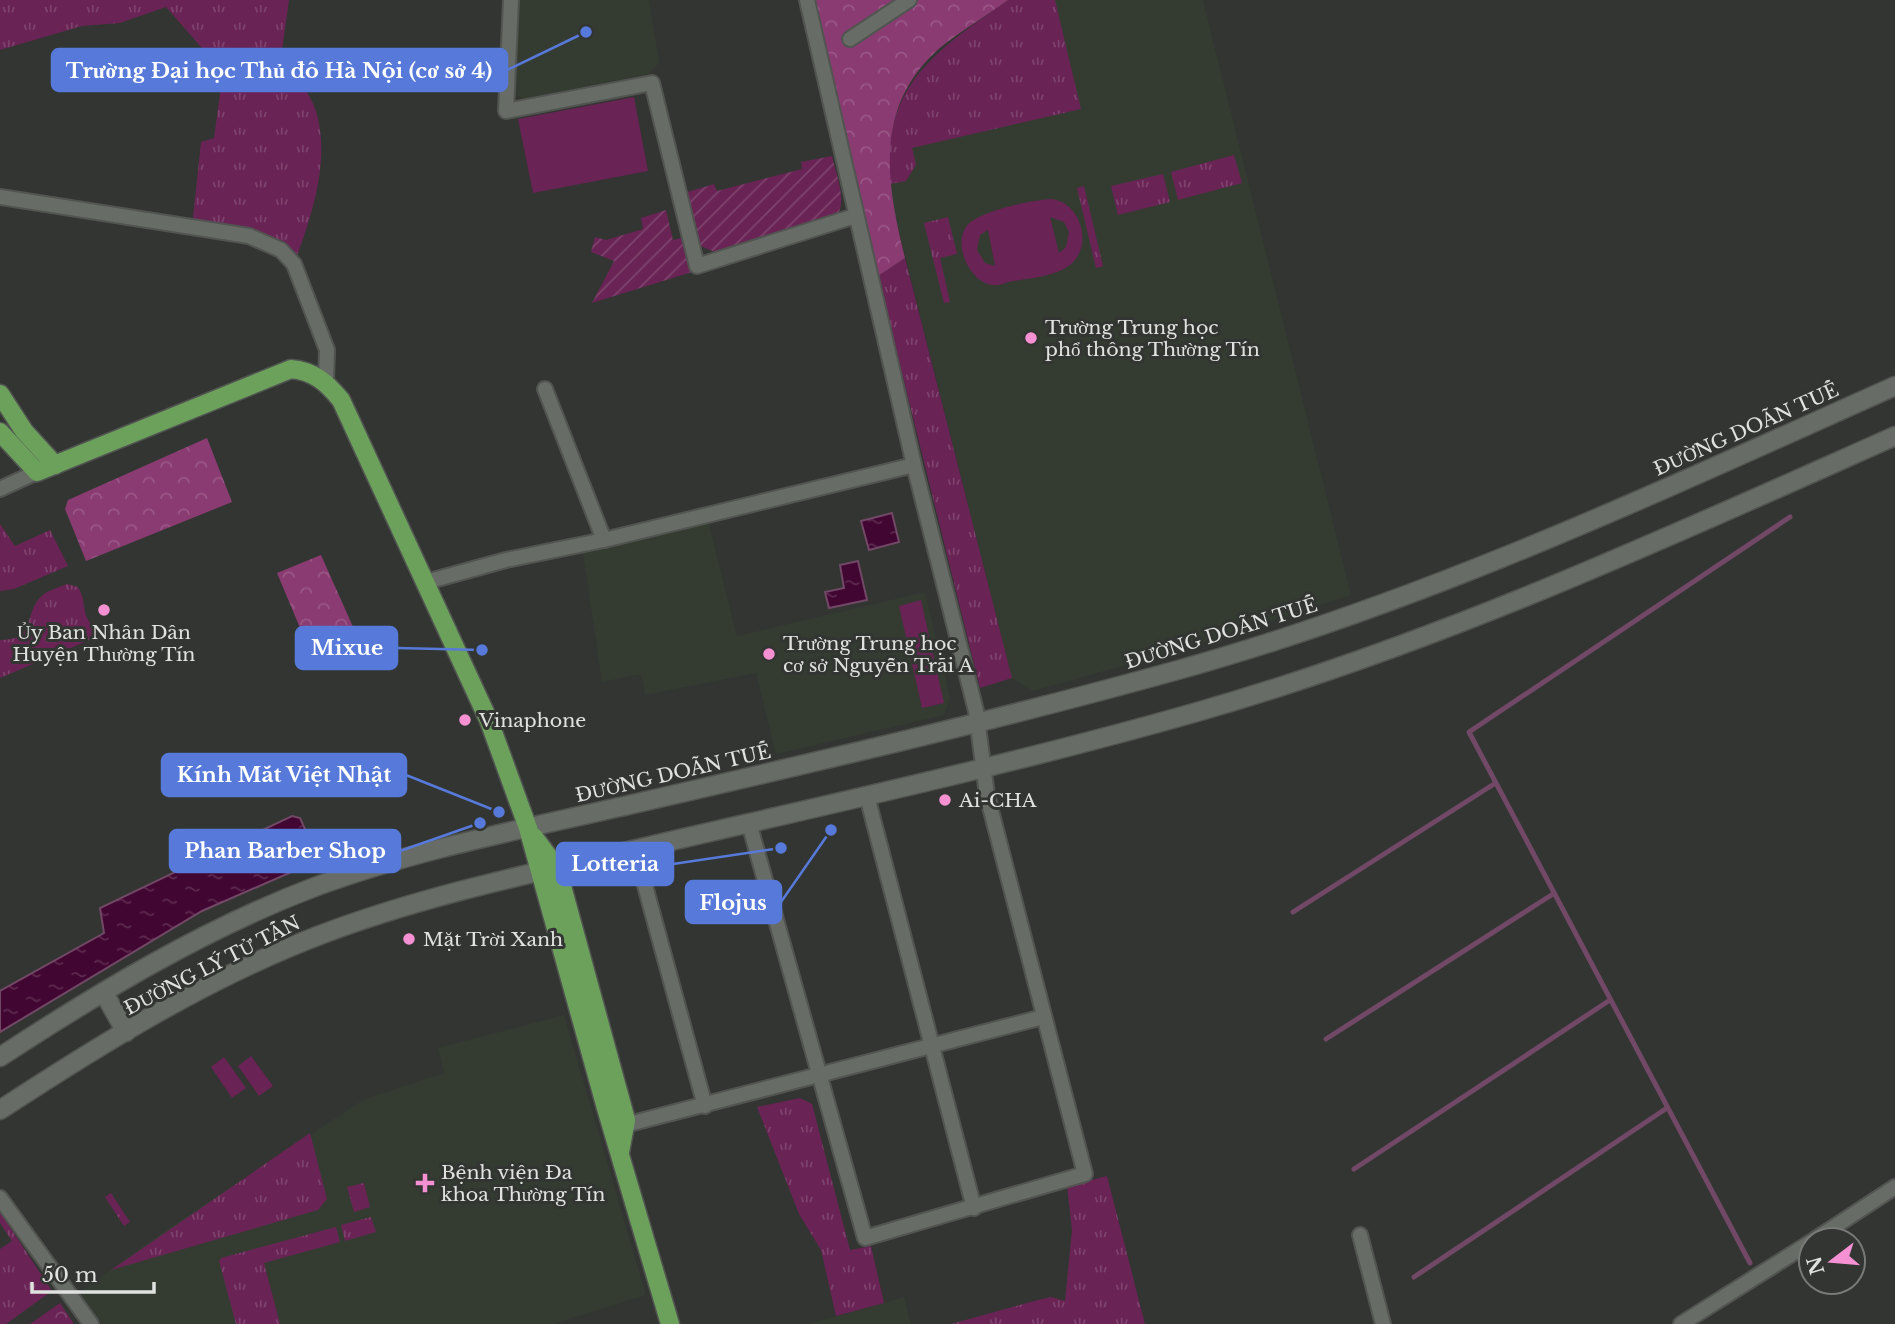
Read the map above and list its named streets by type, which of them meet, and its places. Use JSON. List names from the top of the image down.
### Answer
{
  "streets": {
    "street": ["ĐƯỜNG DOÃN TUẾ", "ĐƯỜNG LÝ TỬ TẤN"]
  },
  "crossings": [
    ["ĐƯỜNG DOÃN TUẾ", "ĐƯỜNG LÝ TỬ TẤN"]
  ],
  "places": {
    "other": [
      "Trường Đại học Thủ đô Hà Nội (cơ sở 4)",
      "Trường Trung học phổ thông Thường Tín",
      "Ủy Ban Nhân Dân Huyện Thường Tín",
      "Mixue",
      "Trường Trung học cơ sở Nguyễn Trãi A",
      "Vinaphone",
      "Ai-CHA",
      "Kính Mắt Việt Nhật",
      "Phan Barber Shop",
      "Flojus",
      "Lotteria",
      "Mặt Trời Xanh"
    ],
    "health": ["Bệnh viện Đa khoa Thường Tín"]
  },
  "scale_bar": "50 m",
  "north": "left"
}
